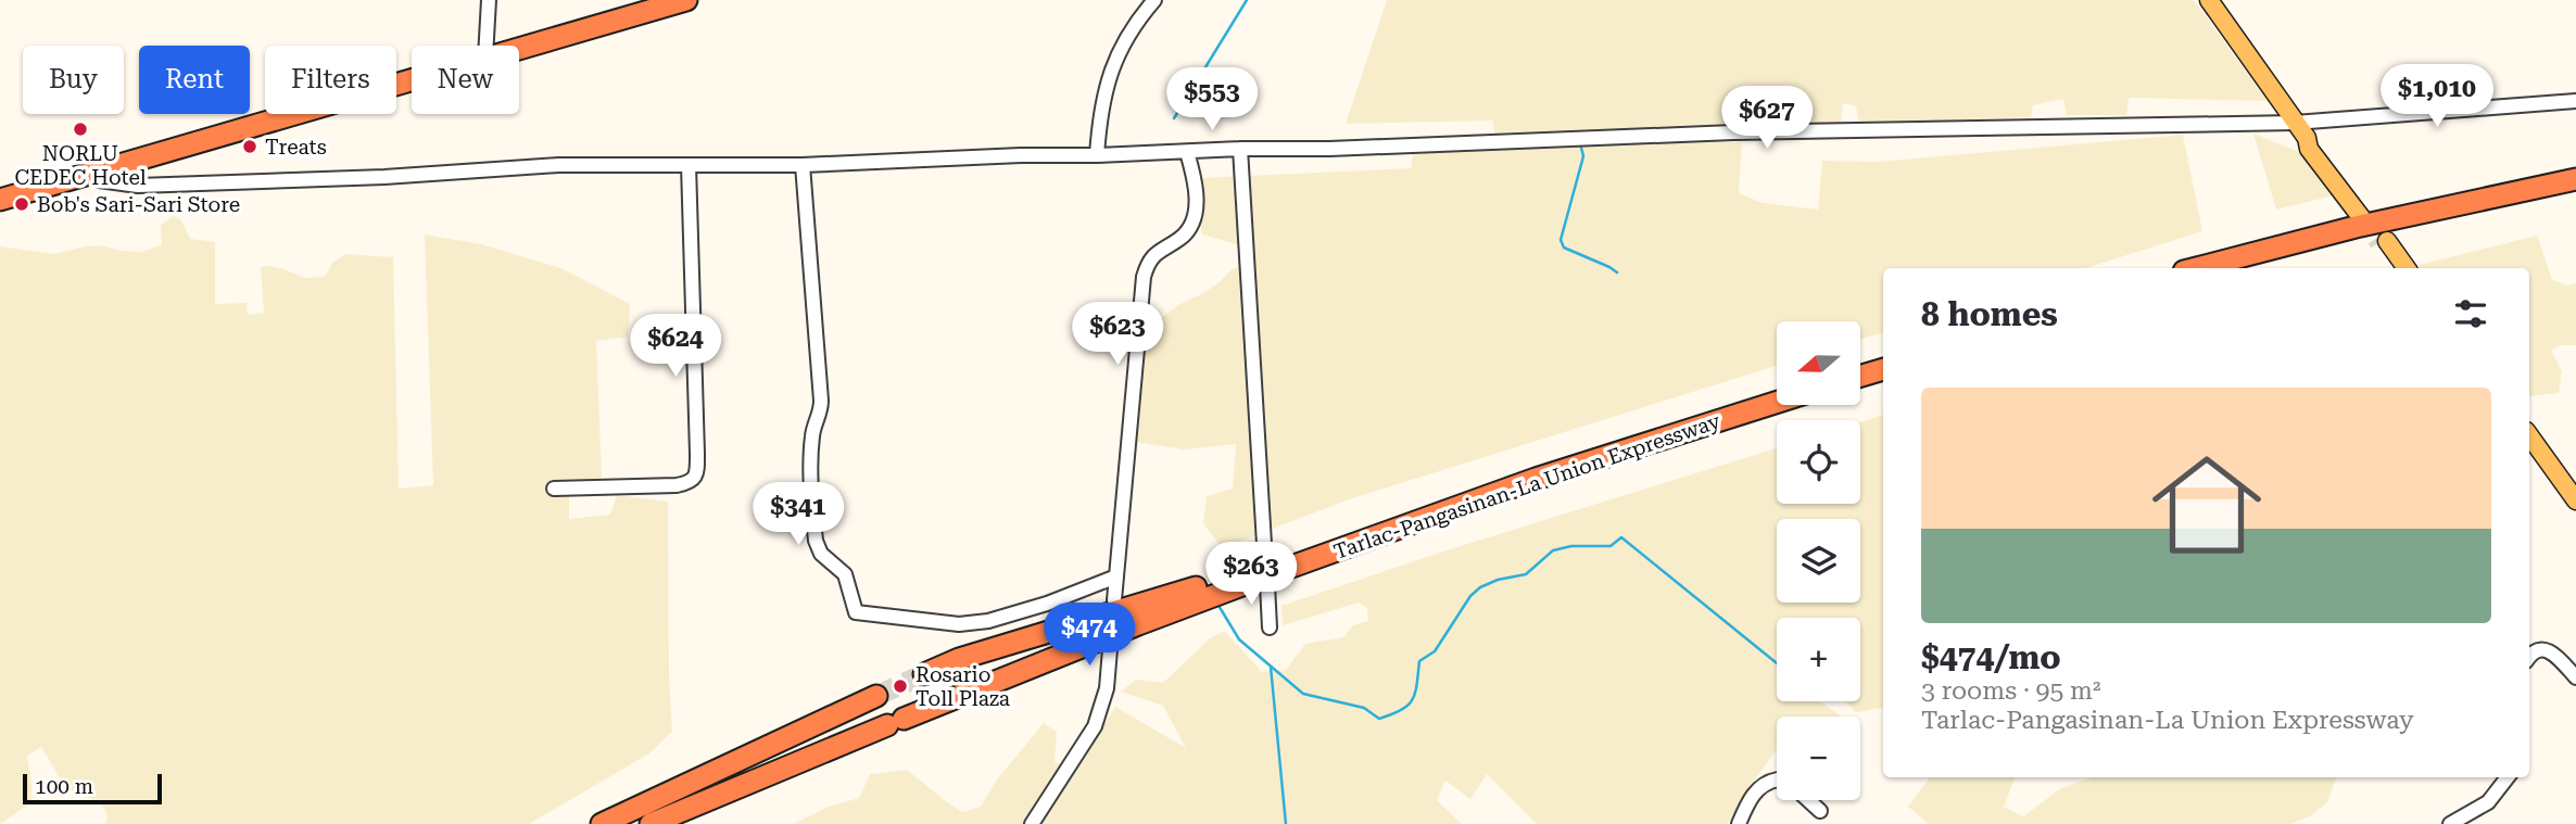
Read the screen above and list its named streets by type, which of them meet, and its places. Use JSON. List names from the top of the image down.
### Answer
{
  "streets": {
    "highway": ["Tarlac-Pangasinan-La Union Expressway"]
  },
  "places": [
    "NORLU CEDEC Hotel",
    "Treats",
    "Bob's Sari-Sari Store",
    "Rosario Toll Plaza"
  ],
  "scale_bar": "100 m",
  "north": "left",
  "page": {
    "chip": [
      "Buy",
      "Rent",
      "Filters",
      "New"
    ],
    "price": [
      "$1,010",
      "$553",
      "$627",
      "$623",
      "$624",
      "$341",
      "$263",
      "$474"
    ],
    "heading": "8 homes",
    "map_buttons": ["+", "−"],
    "list": [
      {
        "name": "$474/mo",
        "note": "3 rooms · 95 m² · Tarlac-Pangasinan-La Union Expressway"
      }
    ],
    "scale": "100 m"
  }
}
